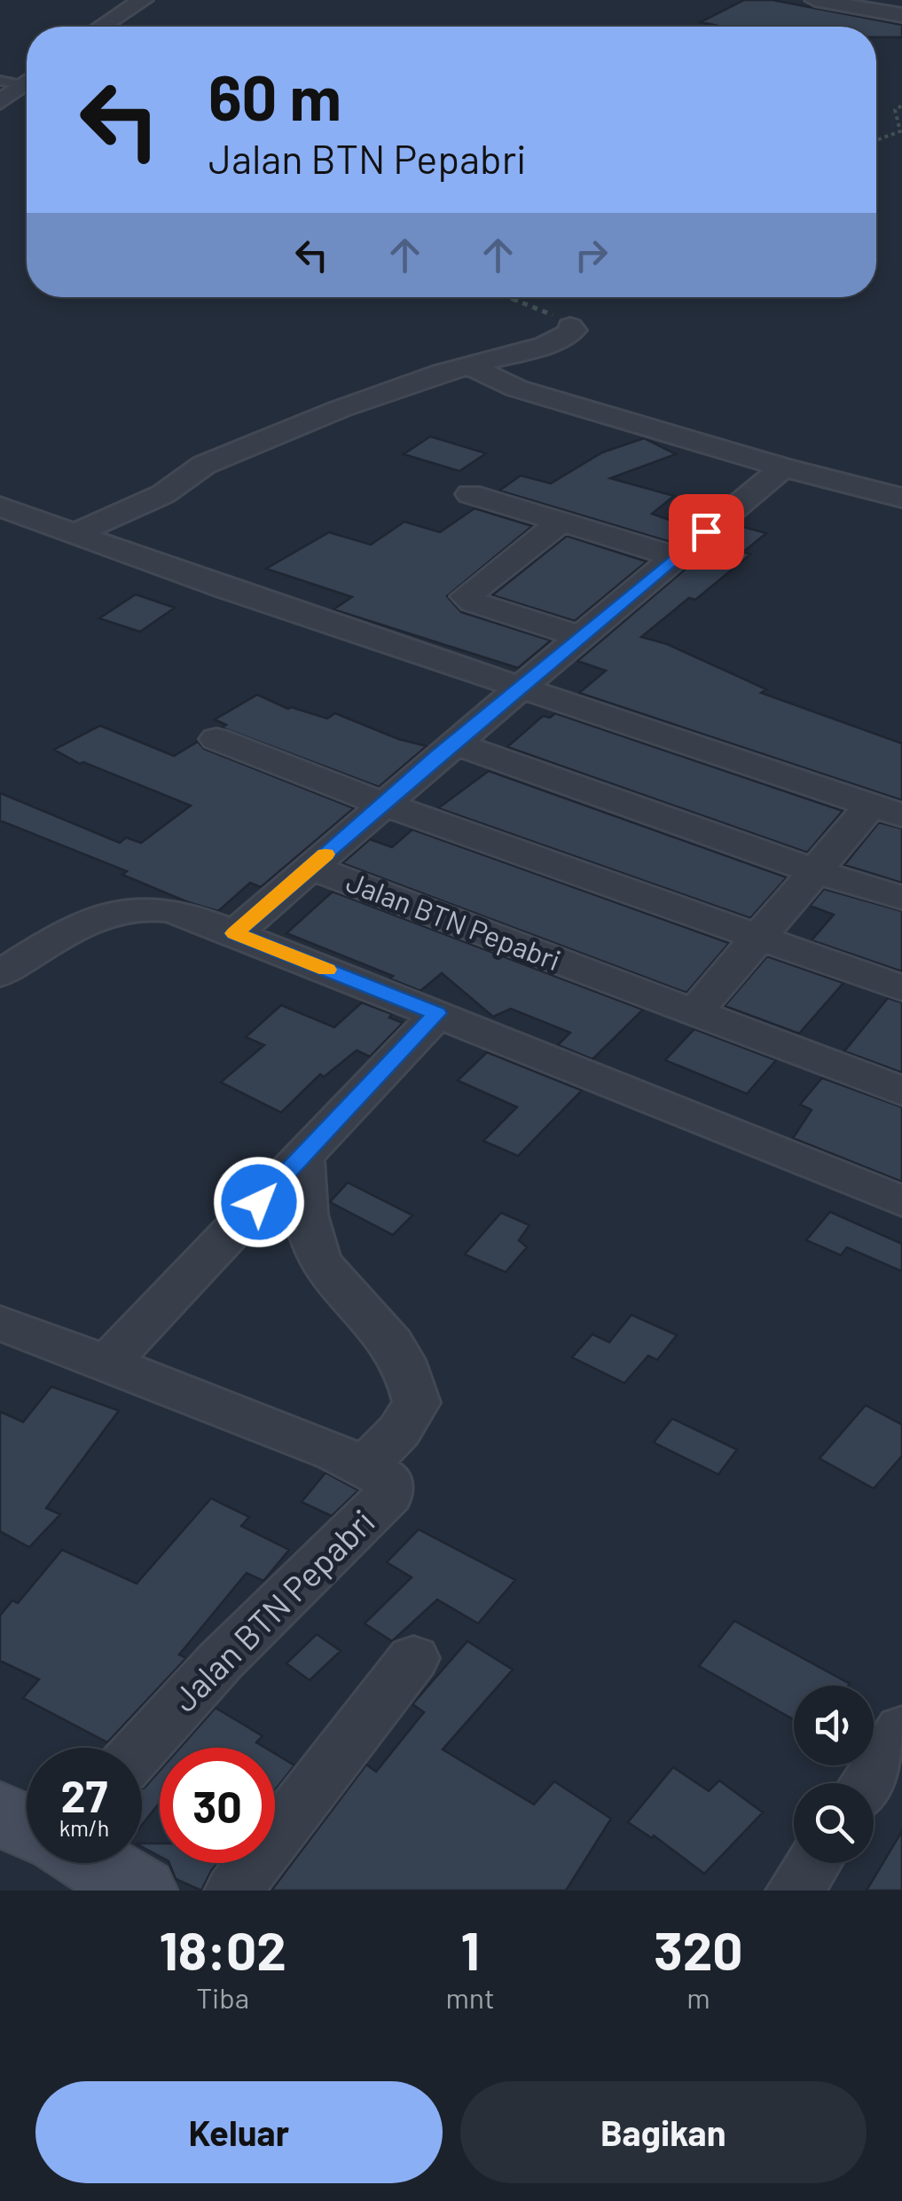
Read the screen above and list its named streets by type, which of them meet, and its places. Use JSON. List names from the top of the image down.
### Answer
{
  "streets": {
    "street": ["Jalan BTN Pepabri"]
  },
  "page": {
    "turn": ["60 m", "Jalan BTN Pepabri"],
    "speed": "27 km/h",
    "limit": "30",
    "eta": [
      "18:02",
      "Tiba",
      "1",
      "mnt",
      "320",
      "m"
    ],
    "buttons": ["Keluar", "Bagikan"]
  }
}
